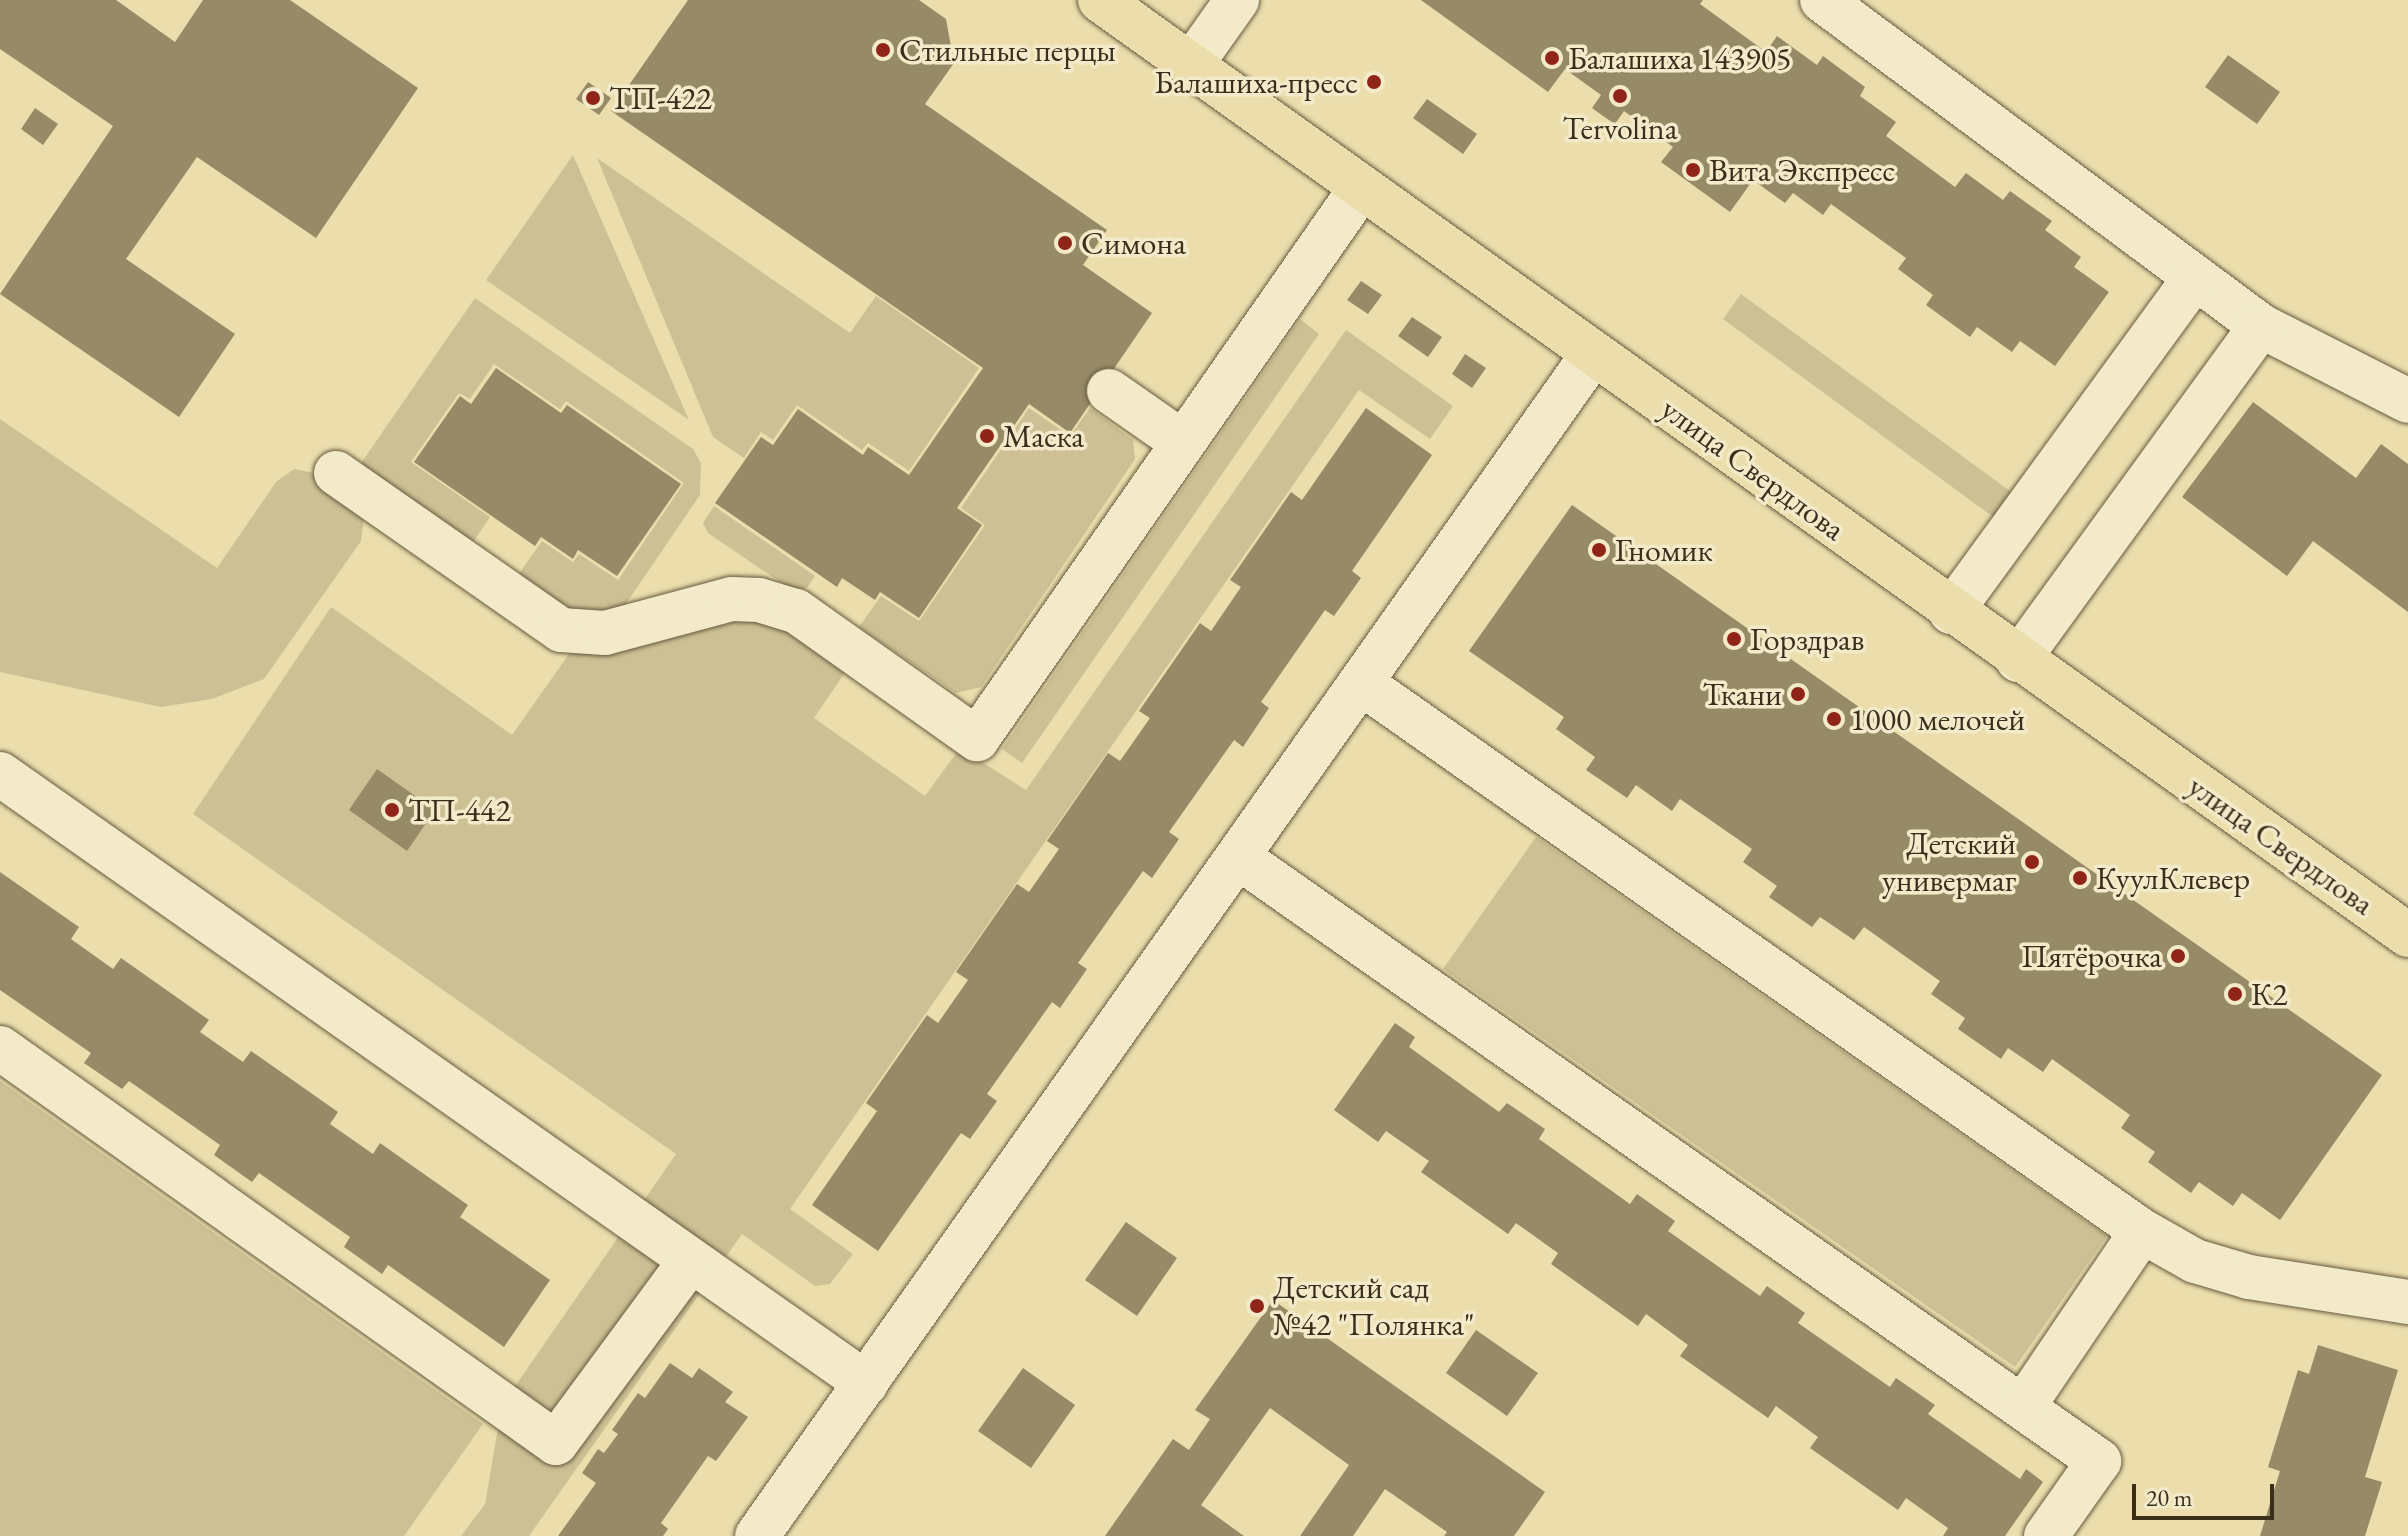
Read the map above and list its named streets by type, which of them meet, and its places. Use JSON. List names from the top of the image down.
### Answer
{
  "streets": {
    "main road": ["улица Свердлова"]
  },
  "places": [
    "Стильные перцы",
    "Балашиха 143905",
    "Балашиха-пресс",
    "Tervolina",
    "ТП-422",
    "Вита Экспресс",
    "Симона",
    "Маска",
    "Гномик",
    "Горздрав",
    "Ткани",
    "1000 мелочей",
    "ТП-442",
    "Детский универмаг",
    "КуулКлевер",
    "Пятёрочка",
    "К2",
    "Детский сад №42 \"Полянка\""
  ],
  "scale_bar": "20 m"
}
